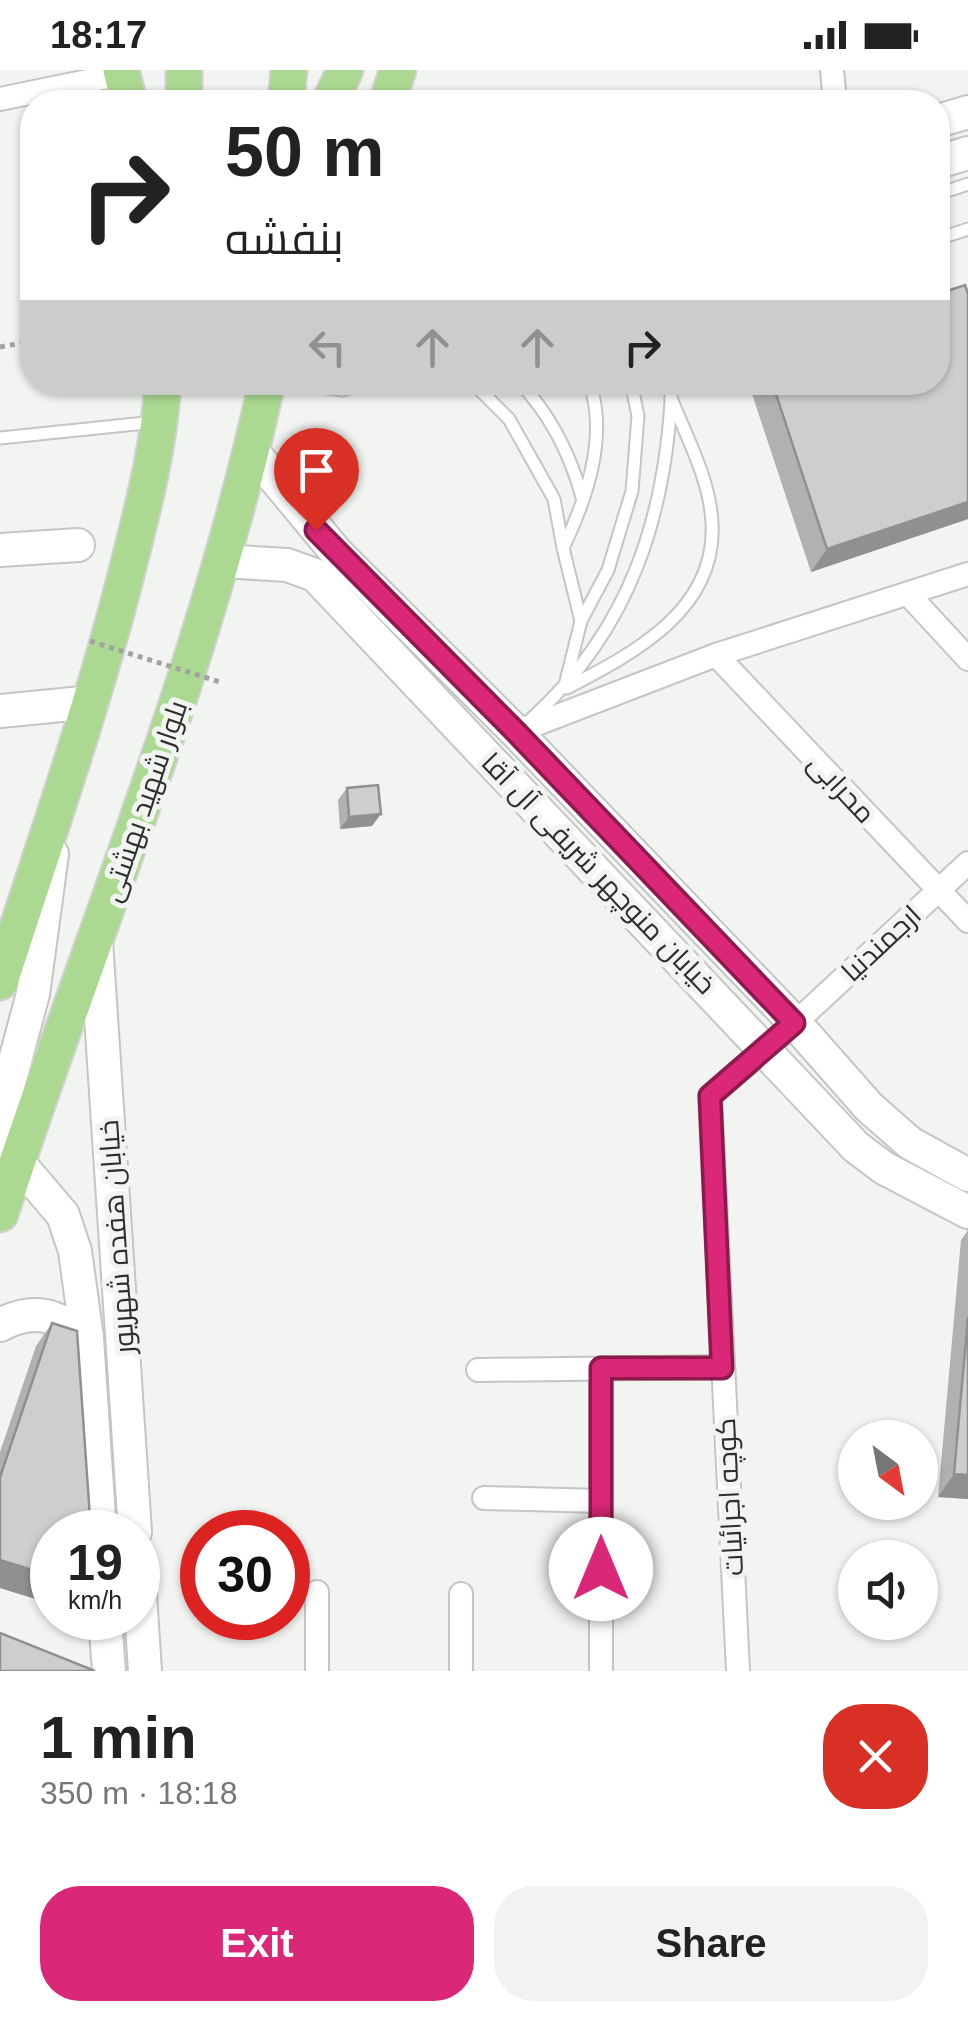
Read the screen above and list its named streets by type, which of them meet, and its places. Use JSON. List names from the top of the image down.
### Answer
{
  "streets": {
    "main road": ["بلوار شهید بهشتی", "خیابان منوچهر شریفی آل آقا", "خیابان هفده شهریور"],
    "street": ["محرابی", "ارجمندنیا", "کوچه اجرائیات"]
  },
  "crossings": [
    ["محرابی", "ارجمندنیا"],
    ["بلوار شهید بهشتی", "خیابان منوچهر شریفی آل آقا"],
    ["بلوار شهید بهشتی", "خیابان هفده شهریور"],
    ["خیابان منوچهر شریفی آل آقا", "ارجمندنیا"],
    ["خیابان منوچهر شریفی آل آقا", "کوچه اجرائیات"],
    ["ارجمندنیا", "کوچه اجرائیات"]
  ],
  "north": "bottom right",
  "page": {
    "status": "18:17",
    "turn": ["50 m", "بنفشه"],
    "speed": "19 km/h",
    "limit": "30",
    "heading": ["1 min", "350 m · 18:18"],
    "buttons": ["Exit", "Share"]
  }
}
